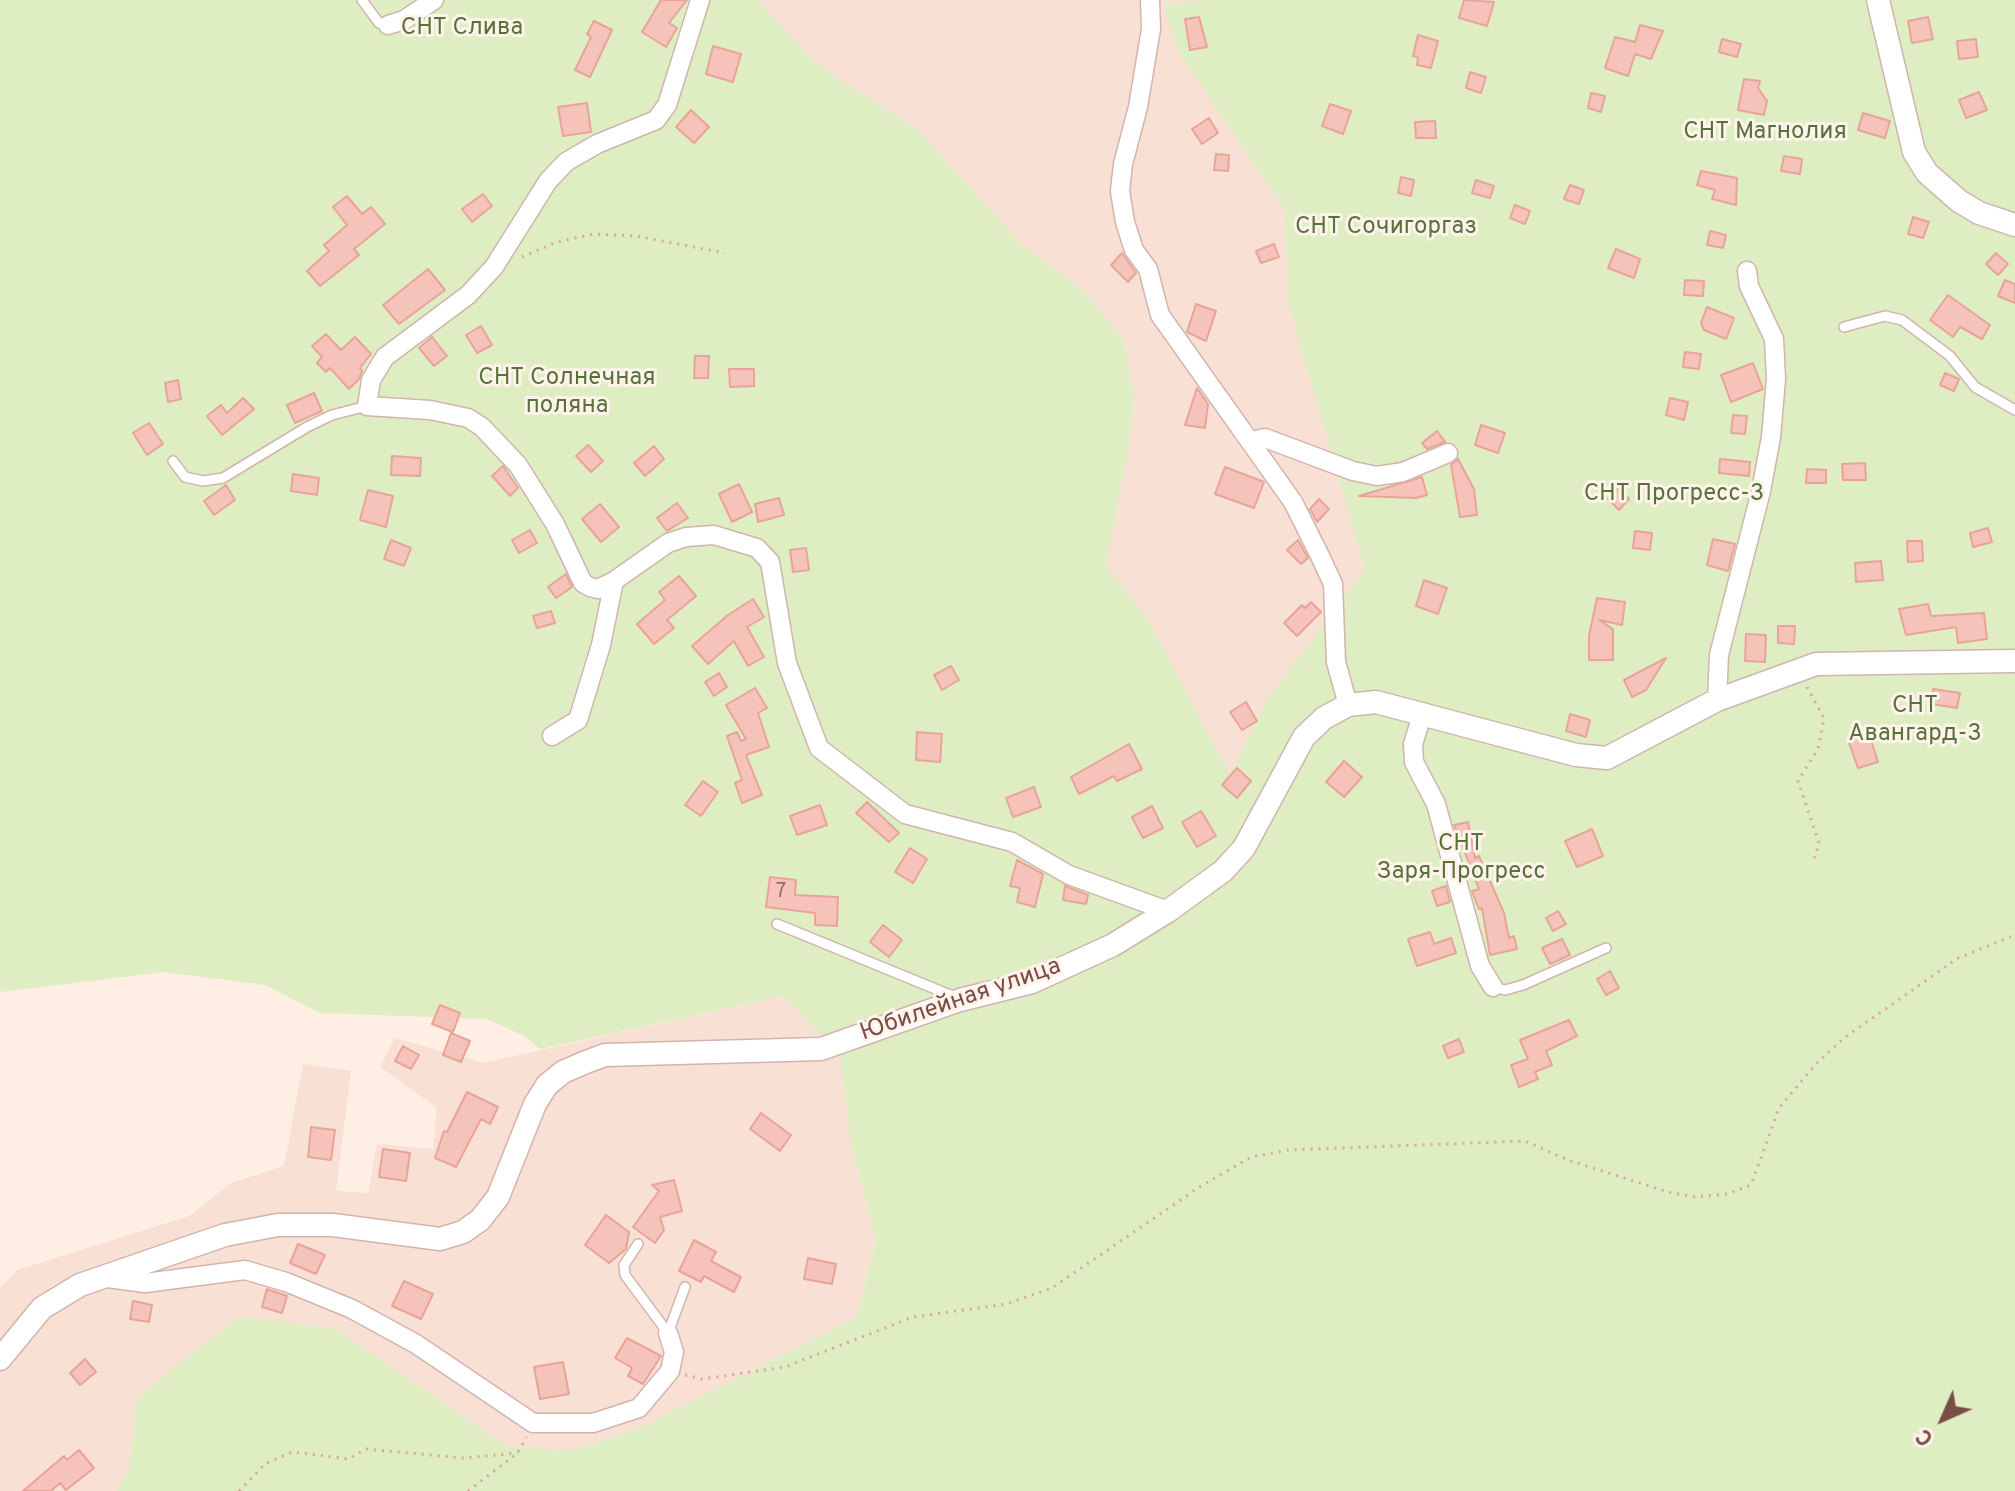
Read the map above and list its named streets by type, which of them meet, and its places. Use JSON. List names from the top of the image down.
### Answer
{
  "streets": {
    "street": ["Юбилейная улица"]
  },
  "parks": [
    "СНТ Слива",
    "СНТ Магнолия",
    "СНТ Сочигоргаз",
    "СНТ Солнечная поляна",
    "СНТ Прогресс-3",
    "СНТ Авангард-3",
    "СНТ Заря-Прогресс"
  ],
  "house_numbers": ["7"],
  "north": "bottom left"
}
